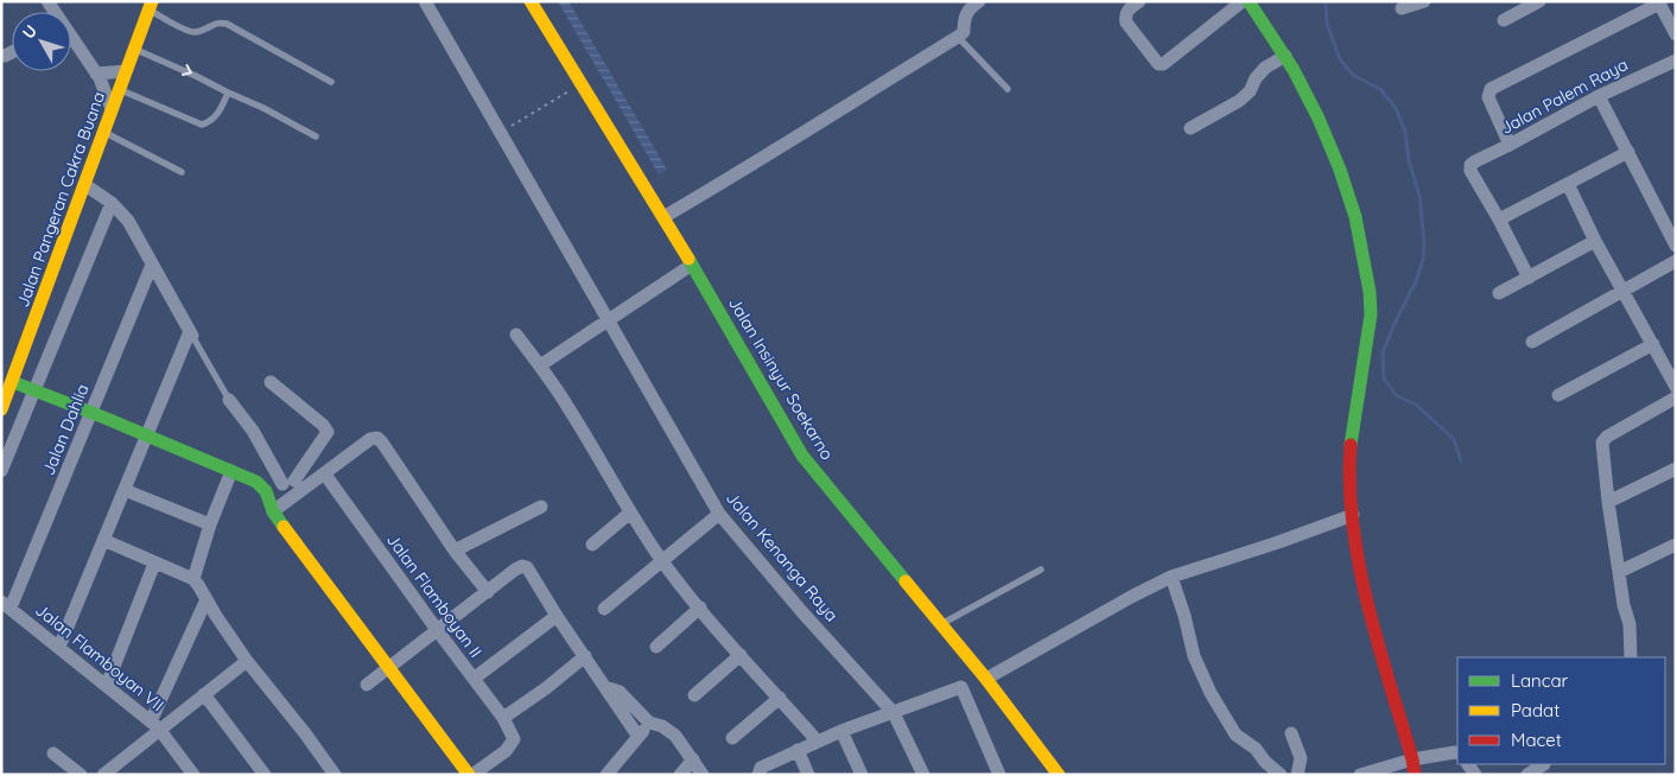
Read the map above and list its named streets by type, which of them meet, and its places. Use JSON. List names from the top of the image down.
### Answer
{
  "streets": {
    "street": [
      "Jalan Palem Raya",
      "Jalan Pangeran Cakra Buana",
      "Jalan Insinyur Soekarno",
      "Jalan Dahlia",
      "Jalan Kenanga Raya",
      "Jalan Flamboyan II",
      "Jalan Flamboyan VII"
    ]
  },
  "crossings": [
    ["Jalan Dahlia", "Jalan Flamboyan VII"]
  ],
  "legend": ["Lancar", "Padat", "Macet"],
  "north": "top left"
}
